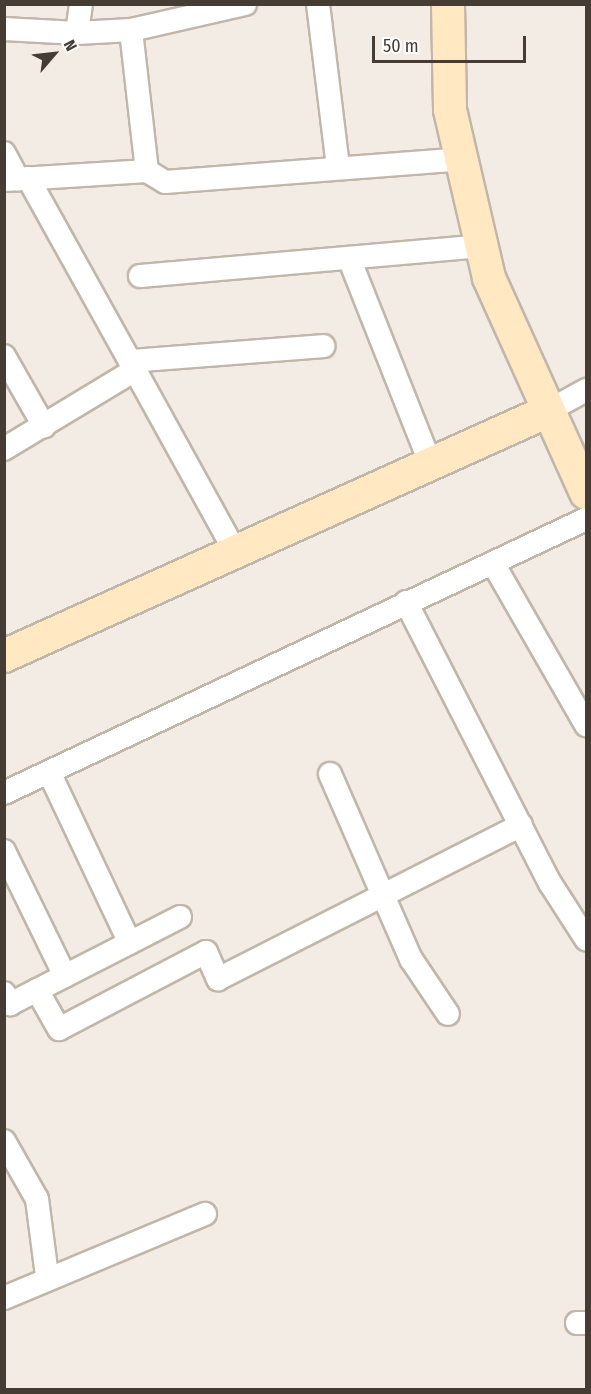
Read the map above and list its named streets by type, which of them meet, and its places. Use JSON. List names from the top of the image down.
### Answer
{
  "scale_bar": "50 m",
  "north": "top right"
}
